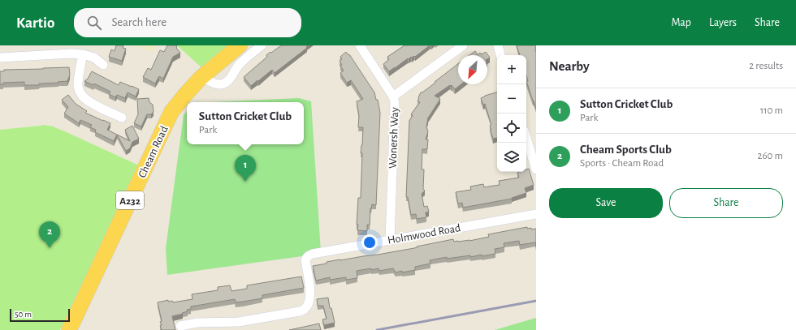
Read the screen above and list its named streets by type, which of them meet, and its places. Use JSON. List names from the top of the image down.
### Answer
{
  "streets": {
    "highway": ["Cheam Road", "A232"],
    "street": ["Wonersh Way", "Holmwood Road"]
  },
  "crossings": [
    ["Wonersh Way", "Holmwood Road"]
  ],
  "scale_bar": "50 m",
  "north": "bottom left",
  "page": {
    "header": "Kartio",
    "search": "Search here",
    "nav": ["Map", "Layers", "Share"],
    "heading": ["Nearby", "2 results"],
    "map_buttons": ["+", "−"],
    "list": [
      {
        "mark": "1",
        "name": "Sutton Cricket Club",
        "note": "Park",
        "value": "110 m"
      },
      {
        "mark": "2",
        "name": "Cheam Sports Club",
        "note": "Sports · Cheam Road",
        "value": "260 m"
      }
    ],
    "popup": ["Sutton Cricket Club", "Park"],
    "pins": ["1", "2"],
    "buttons": ["Save", "Share"],
    "scale": "50 m"
  }
}
